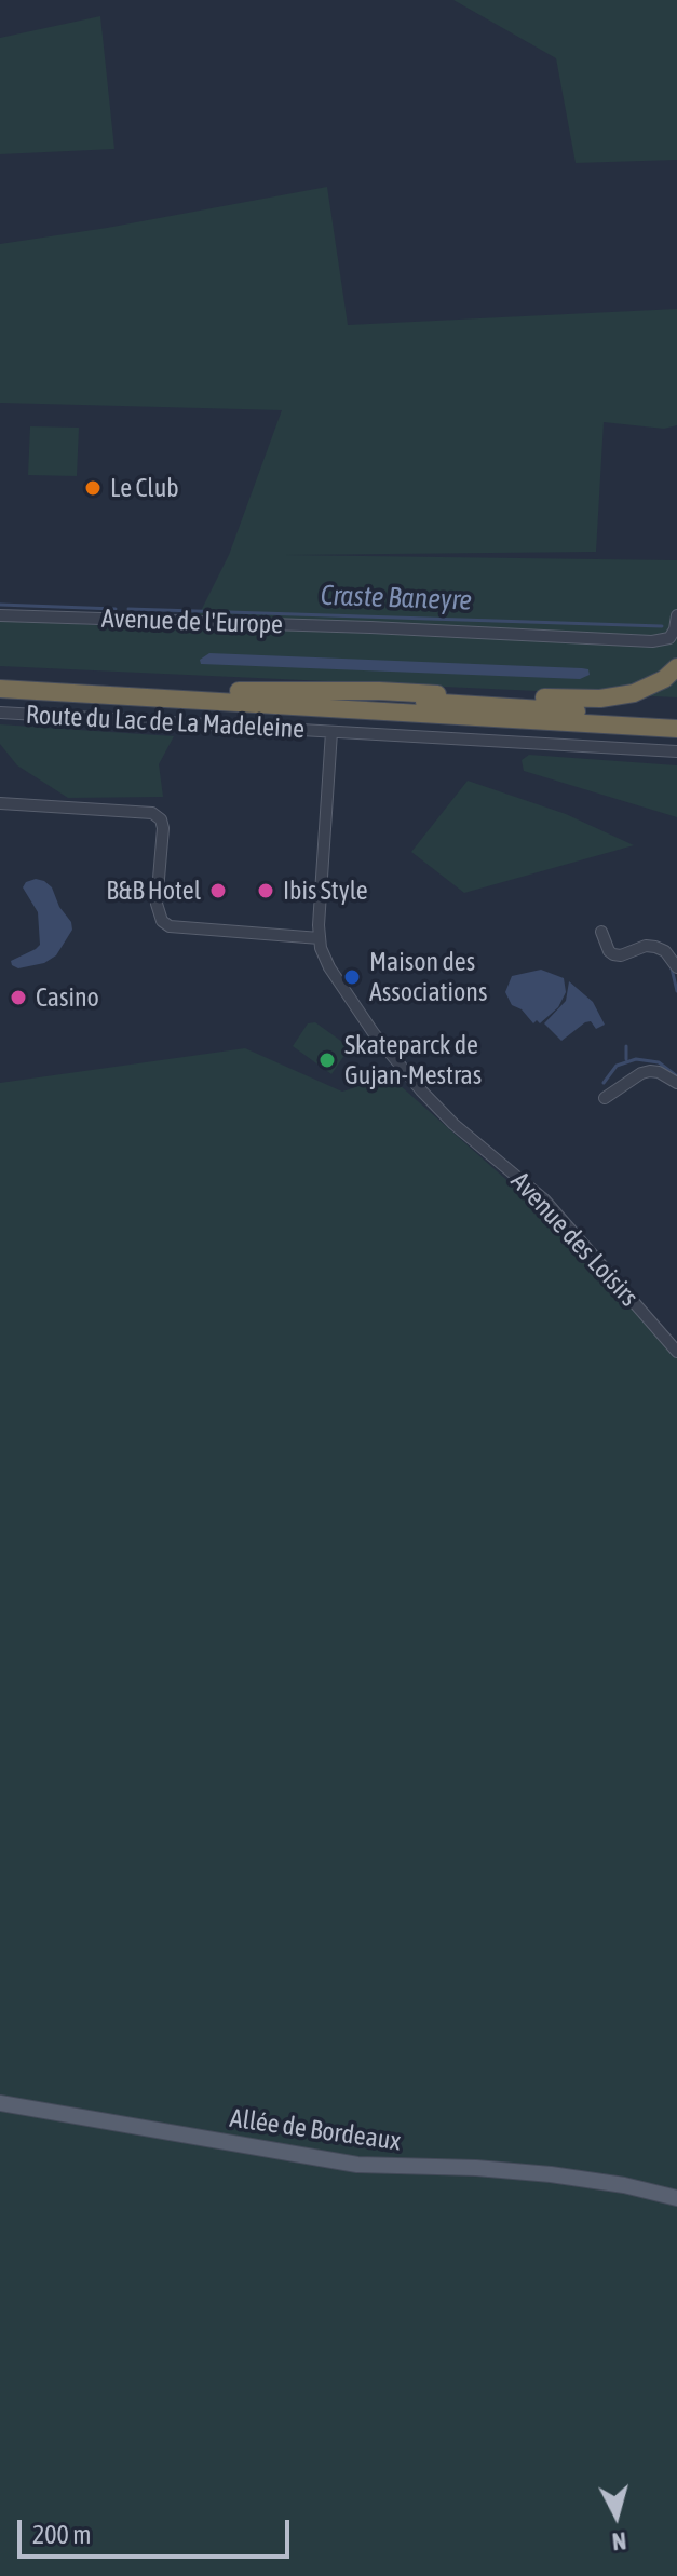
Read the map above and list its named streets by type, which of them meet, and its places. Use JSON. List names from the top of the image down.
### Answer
{
  "streets": {
    "main road": ["Allée de Bordeaux"],
    "street": ["Avenue de l'Europe", "Route du Lac de La Madeleine", "Avenue des Loisirs"]
  },
  "water": ["Craste Baneyre"],
  "places": [
    "Le Club",
    "B&B Hotel",
    "Ibis Style",
    "Maison des Associations",
    "Casino",
    "Skateparck de Gujan-Mestras"
  ],
  "scale_bar": "200 m",
  "north": "bottom"
}
